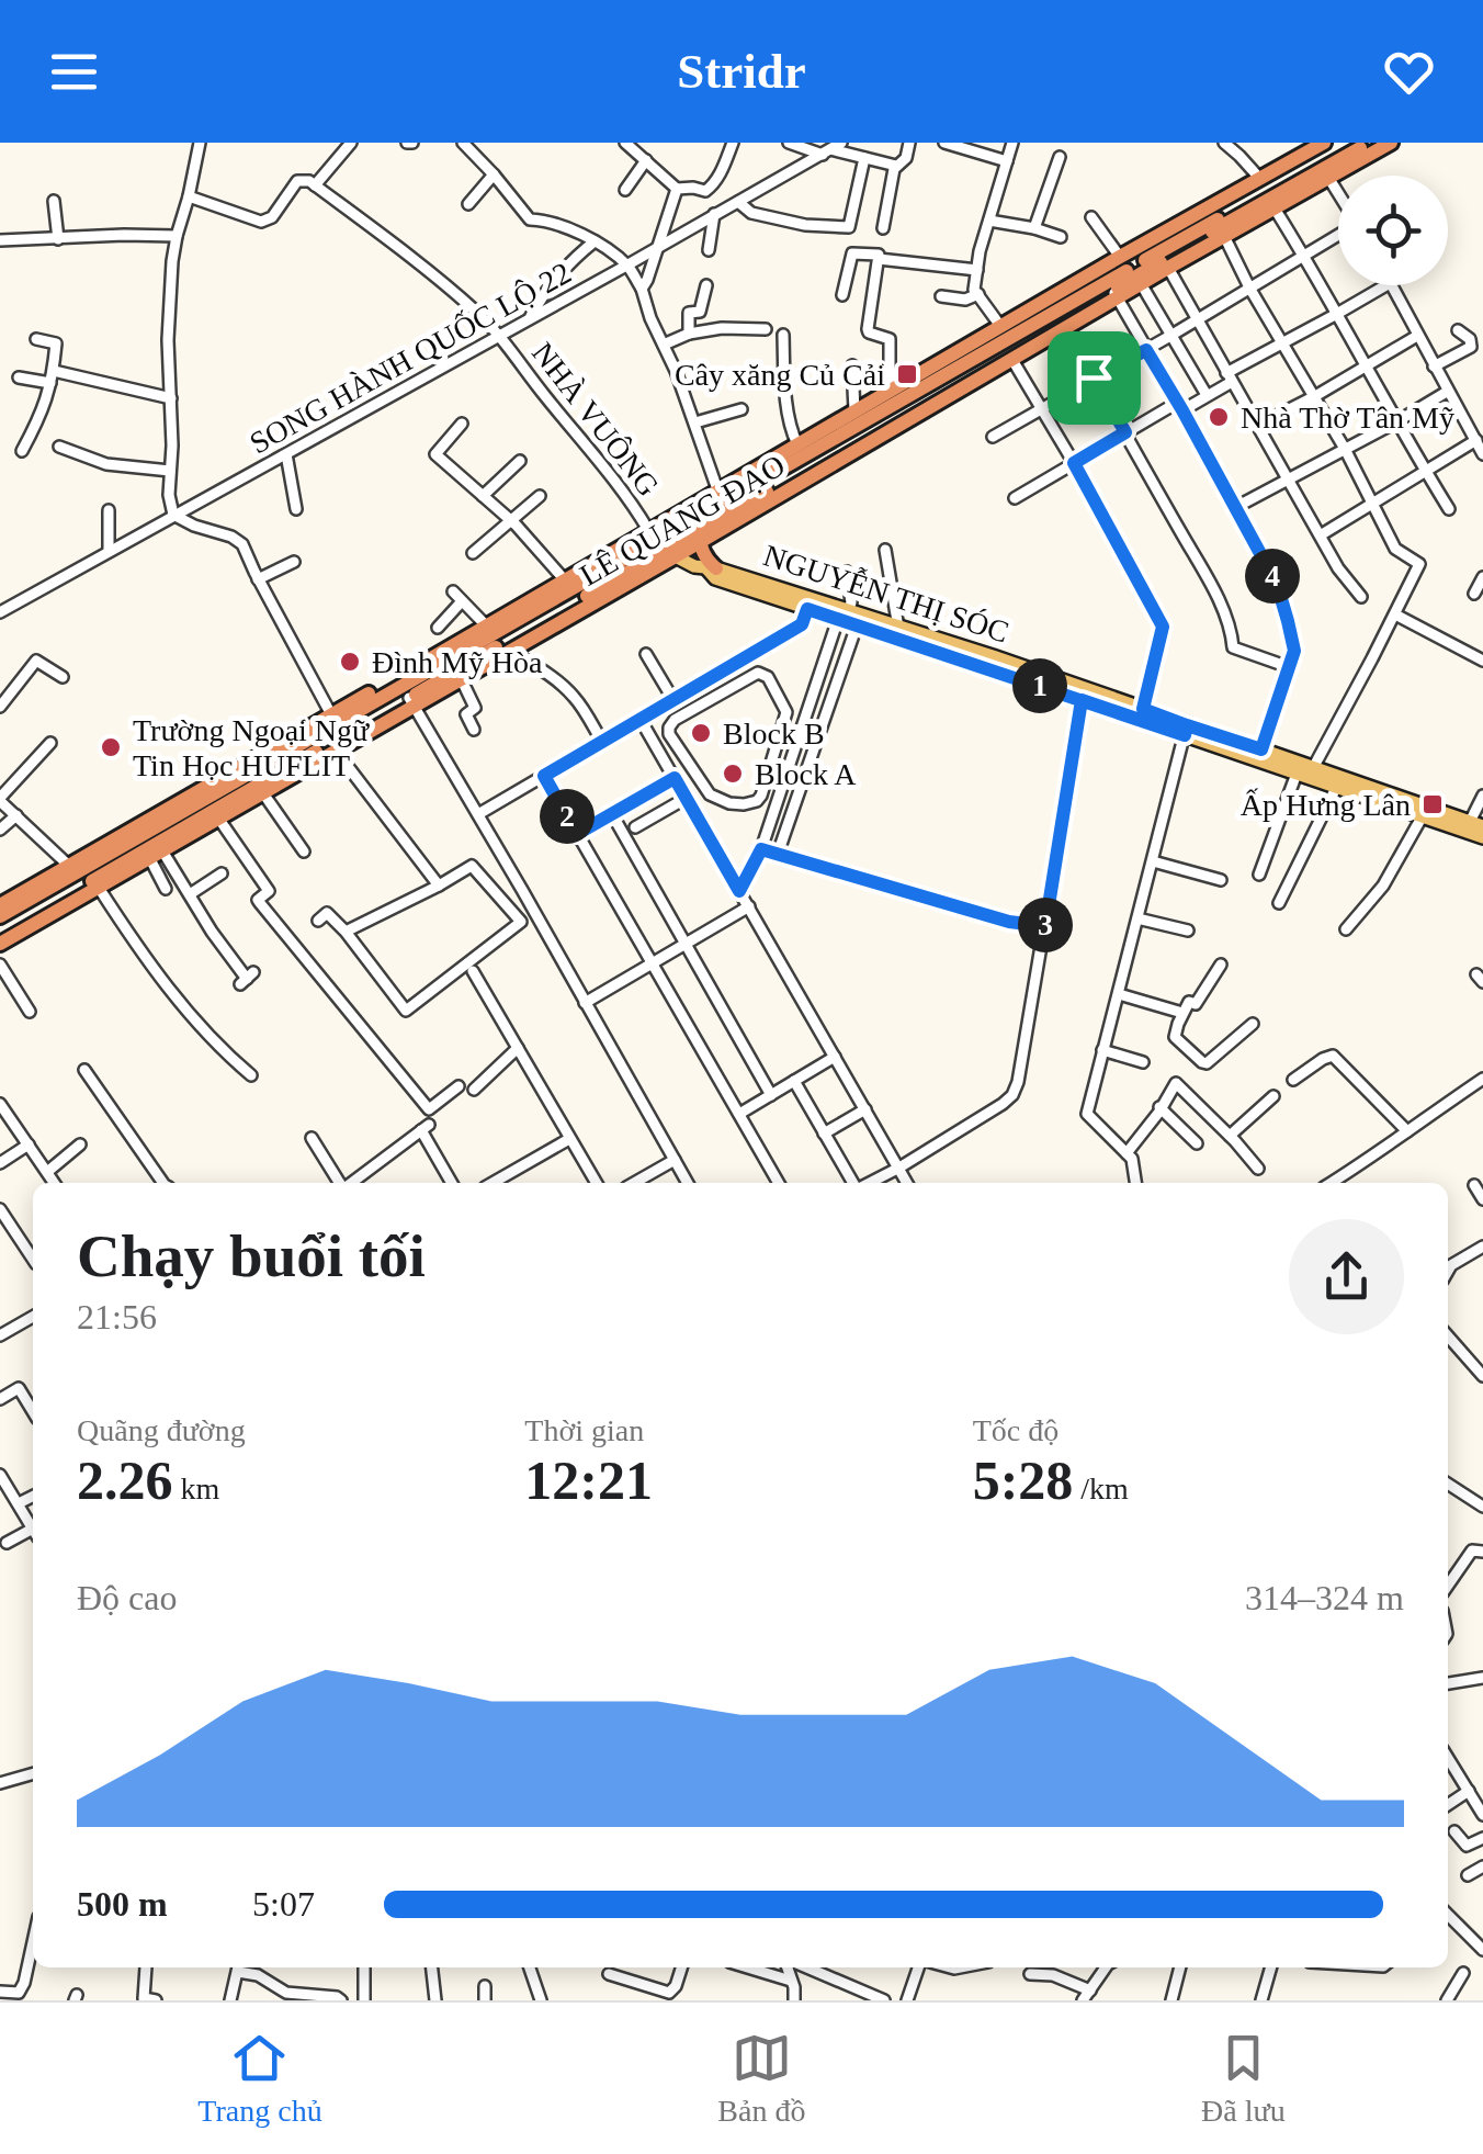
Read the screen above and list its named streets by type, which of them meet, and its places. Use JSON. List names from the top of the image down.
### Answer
{
  "streets": {
    "highway": ["LÊ QUANG ĐẠO"],
    "main road": ["NGUYỄN THỊ SÓC"],
    "street": ["SONG HÀNH QUỐC LỘ 22", "NHÀ VUÔNG"]
  },
  "crossings": [
    ["SONG HÀNH QUỐC LỘ 22", "NHÀ VUÔNG"],
    ["NHÀ VUÔNG", "LÊ QUANG ĐẠO"],
    ["NHÀ VUÔNG", "NGUYỄN THỊ SÓC"],
    ["LÊ QUANG ĐẠO", "NGUYỄN THỊ SÓC"]
  ],
  "places": {
    "transit": ["Cây xăng Củ Cải", "Ấp Hưng Lân"],
    "other": [
      "Nhà Thờ Tân Mỹ",
      "Đình Mỹ Hòa",
      "Block B",
      "Trường Ngoại Ngữ Tin Học HUFLIT",
      "Block A"
    ]
  },
  "page": {
    "header": "Stridr",
    "pins": [
      "4",
      "1",
      "2",
      "3"
    ],
    "heading": ["Chạy buổi tối", "21:56"],
    "stats": [
      ["Quãng đường", "2.26 km"],
      ["Thời gian", "12:21"],
      ["Tốc độ", "5:28 /km"]
    ],
    "chart": ["Độ cao", "314–324 m"],
    "list": [
      {
        "name": "500 m",
        "note": "5:07"
      }
    ],
    "tabs": ["Trang chủ", "Bản đồ", "Đã lưu"]
  }
}
